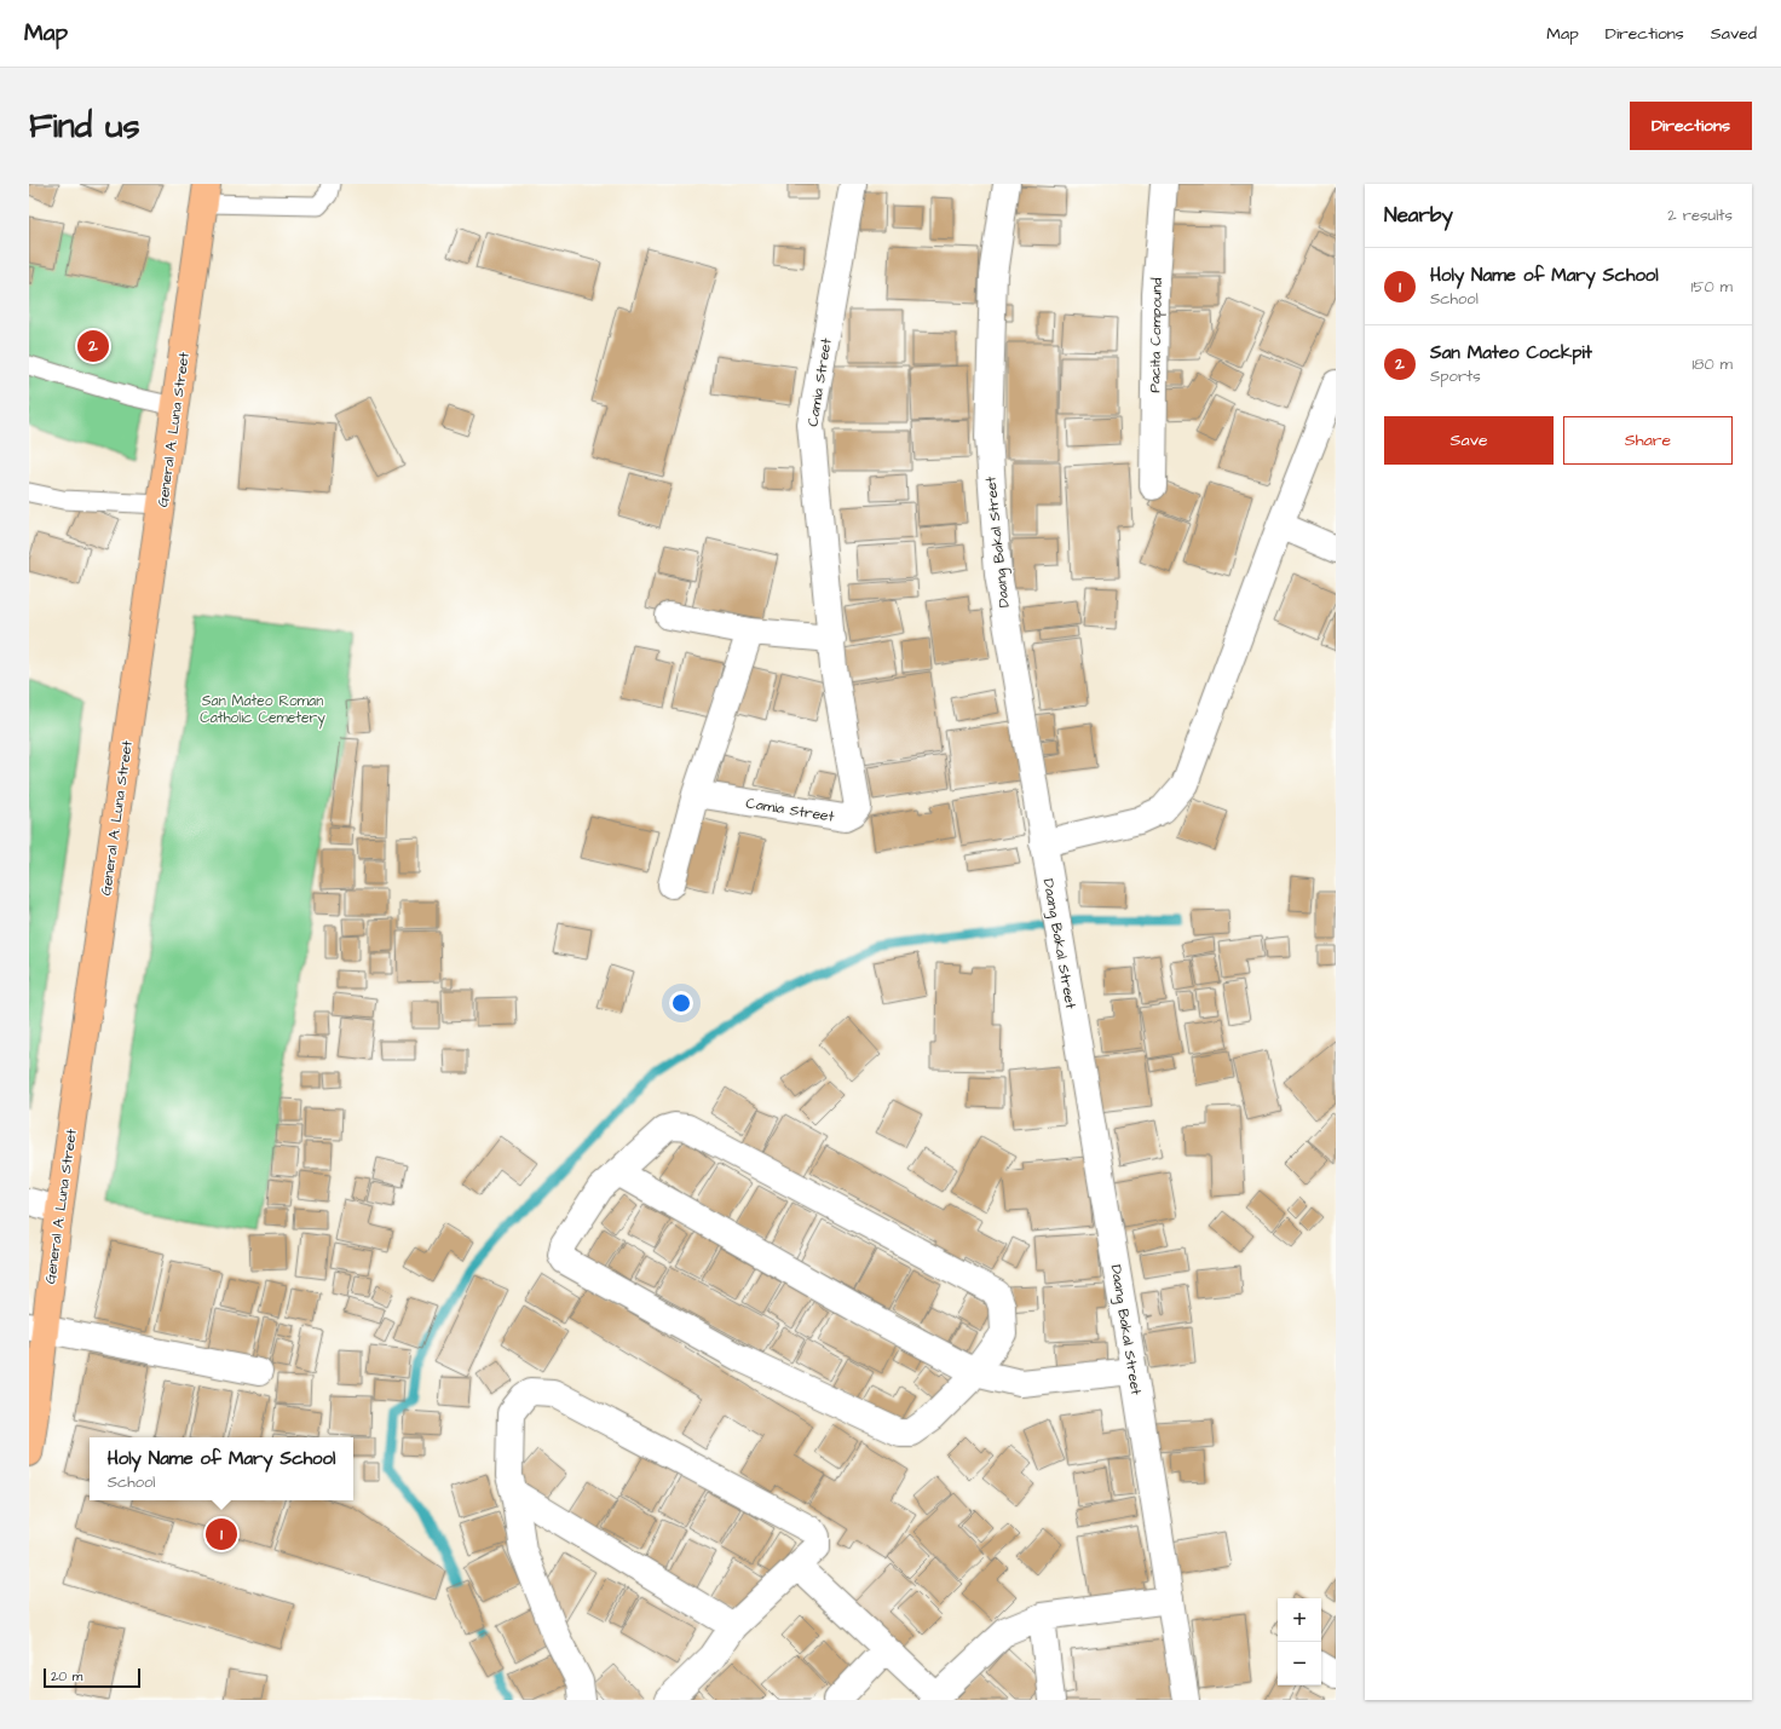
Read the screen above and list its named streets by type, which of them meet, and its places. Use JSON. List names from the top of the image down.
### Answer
{
  "streets": {
    "main road": ["General A. Luna Street"],
    "street": ["Pacita Compound", "Camia Street", "Daang Bakal Street"]
  },
  "parks": ["San Mateo Roman Catholic Cemetery"],
  "scale_bar": "20 m",
  "page": {
    "header": "Map",
    "nav": ["Map", "Directions", "Saved"],
    "buttons": [
      "Directions",
      ["Save", "Share"]
    ],
    "title": "Find us",
    "heading": ["Nearby", "2 results"],
    "list": [
      {
        "mark": "1",
        "name": "Holy Name of Mary School",
        "note": "School",
        "value": "150 m"
      },
      {
        "mark": "2",
        "name": "San Mateo Cockpit",
        "note": "Sports",
        "value": "180 m"
      }
    ],
    "pins": ["2", "1"],
    "popup": ["Holy Name of Mary School", "School"],
    "map_buttons": ["+", "−"],
    "scale": "20 m"
  }
}
